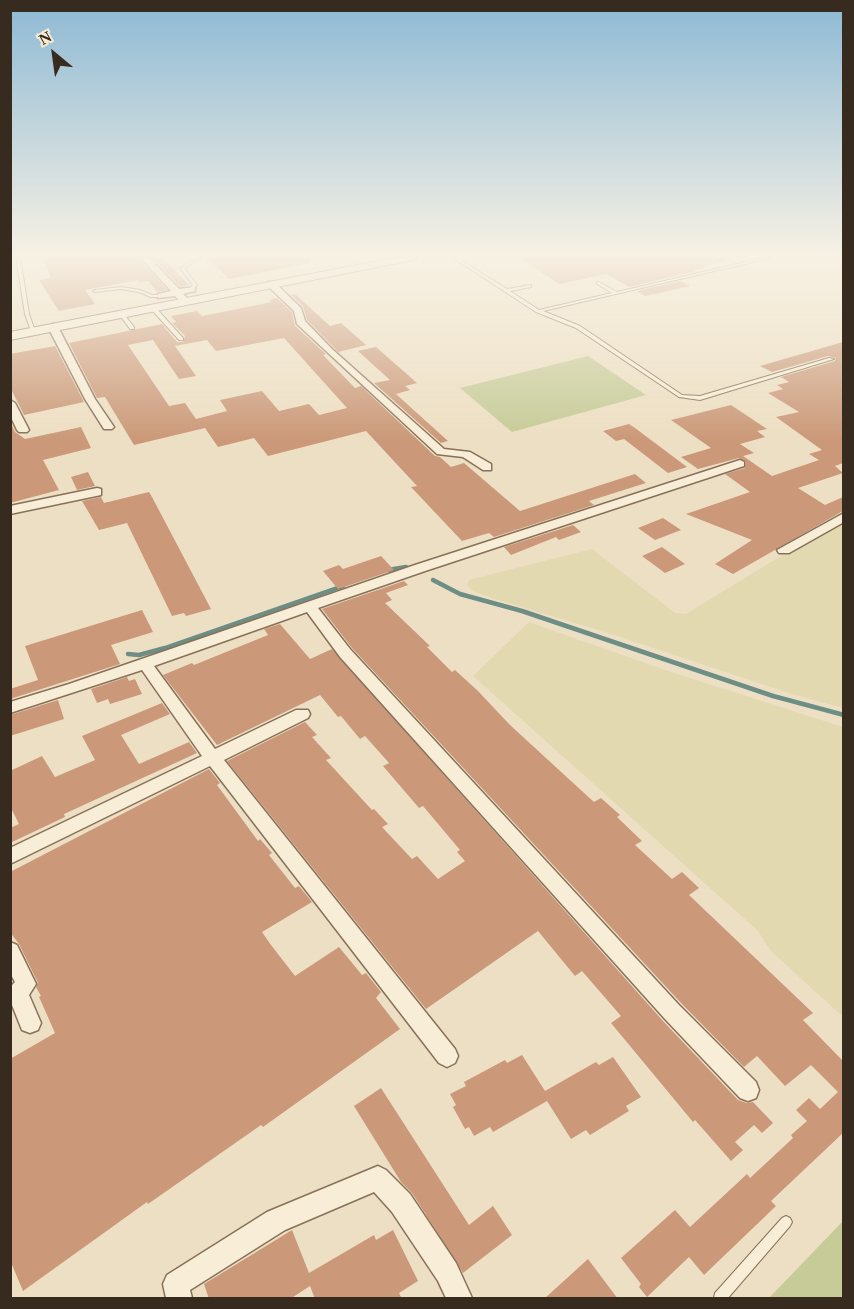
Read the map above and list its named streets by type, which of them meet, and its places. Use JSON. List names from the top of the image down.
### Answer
{
  "north": "top left"
}
